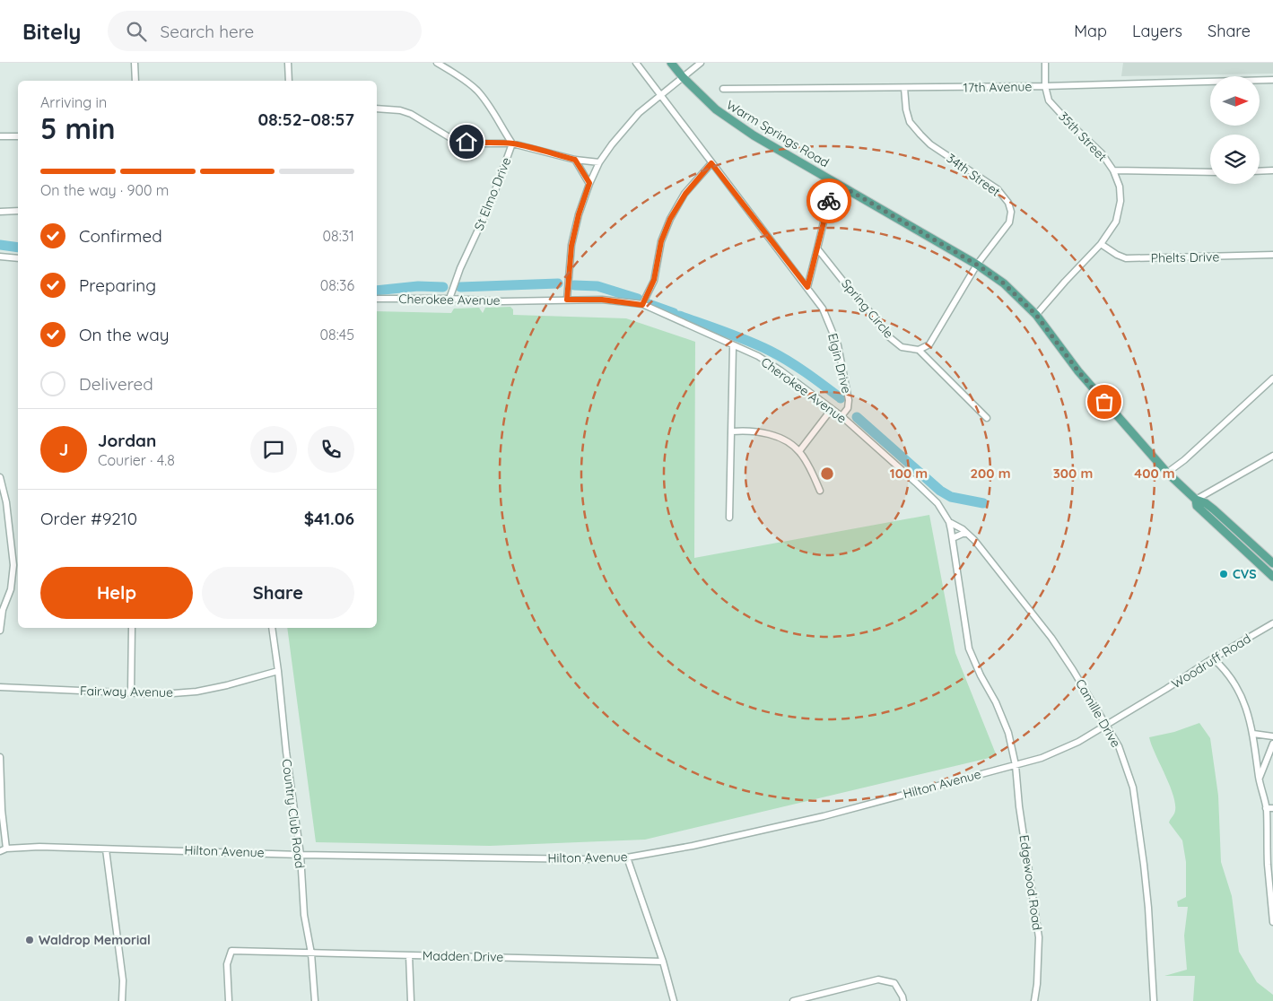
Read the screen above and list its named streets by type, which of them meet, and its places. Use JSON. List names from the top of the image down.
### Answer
{
  "streets": {
    "main road": ["Warm Springs Road"],
    "street": [
      "17th Avenue",
      "35th Street",
      "34th Street",
      "St Elmo Drive",
      "Phelts Drive",
      "Cherokee Avenue",
      "Spring Circle",
      "Elgin Drive",
      "Woodruff Road",
      "Fairway Avenue",
      "Camille Drive",
      "Hilton Avenue",
      "Country Club Road",
      "Edgewood Road",
      "Madden Drive"
    ]
  },
  "crossings": [
    ["17th Avenue", "35th Street"],
    ["17th Avenue", "34th Street"],
    ["Warm Springs Road", "35th Street"],
    ["Warm Springs Road", "34th Street"],
    ["35th Street", "Phelts Drive"],
    ["St Elmo Drive", "Cherokee Avenue"],
    ["Cherokee Avenue", "Elgin Drive"],
    ["Cherokee Avenue", "Camille Drive"],
    ["Cherokee Avenue", "Hilton Avenue"],
    ["Cherokee Avenue", "Edgewood Road"],
    ["Woodruff Road", "Hilton Avenue"],
    ["Fairway Avenue", "Country Club Road"],
    ["Camille Drive", "Hilton Avenue"],
    ["Hilton Avenue", "Country Club Road"],
    ["Hilton Avenue", "Edgewood Road"],
    ["Country Club Road", "Madden Drive"]
  ],
  "places": ["CVS", "Waldrop Memorial"],
  "north": "right",
  "page": {
    "header": "Bitely",
    "search": "Search here",
    "nav": ["Map", "Layers", "Share"],
    "heading": ["5 min", "Arriving in", "08:52–08:57"],
    "panel": [
      "Jordan",
      "Courier · 4.8",
      "Order #9210",
      "$41.06"
    ],
    "bar": "On the way · 900 m",
    "list": [
      ["Confirmed", "08:31"],
      ["Preparing", "08:36"],
      ["On the way", "08:45"],
      "Delivered"
    ],
    "round": "J",
    "buttons": ["Help", "Share"]
  },
  "rings": [
    "100 m",
    "200 m",
    "300 m",
    "400 m"
  ]
}
